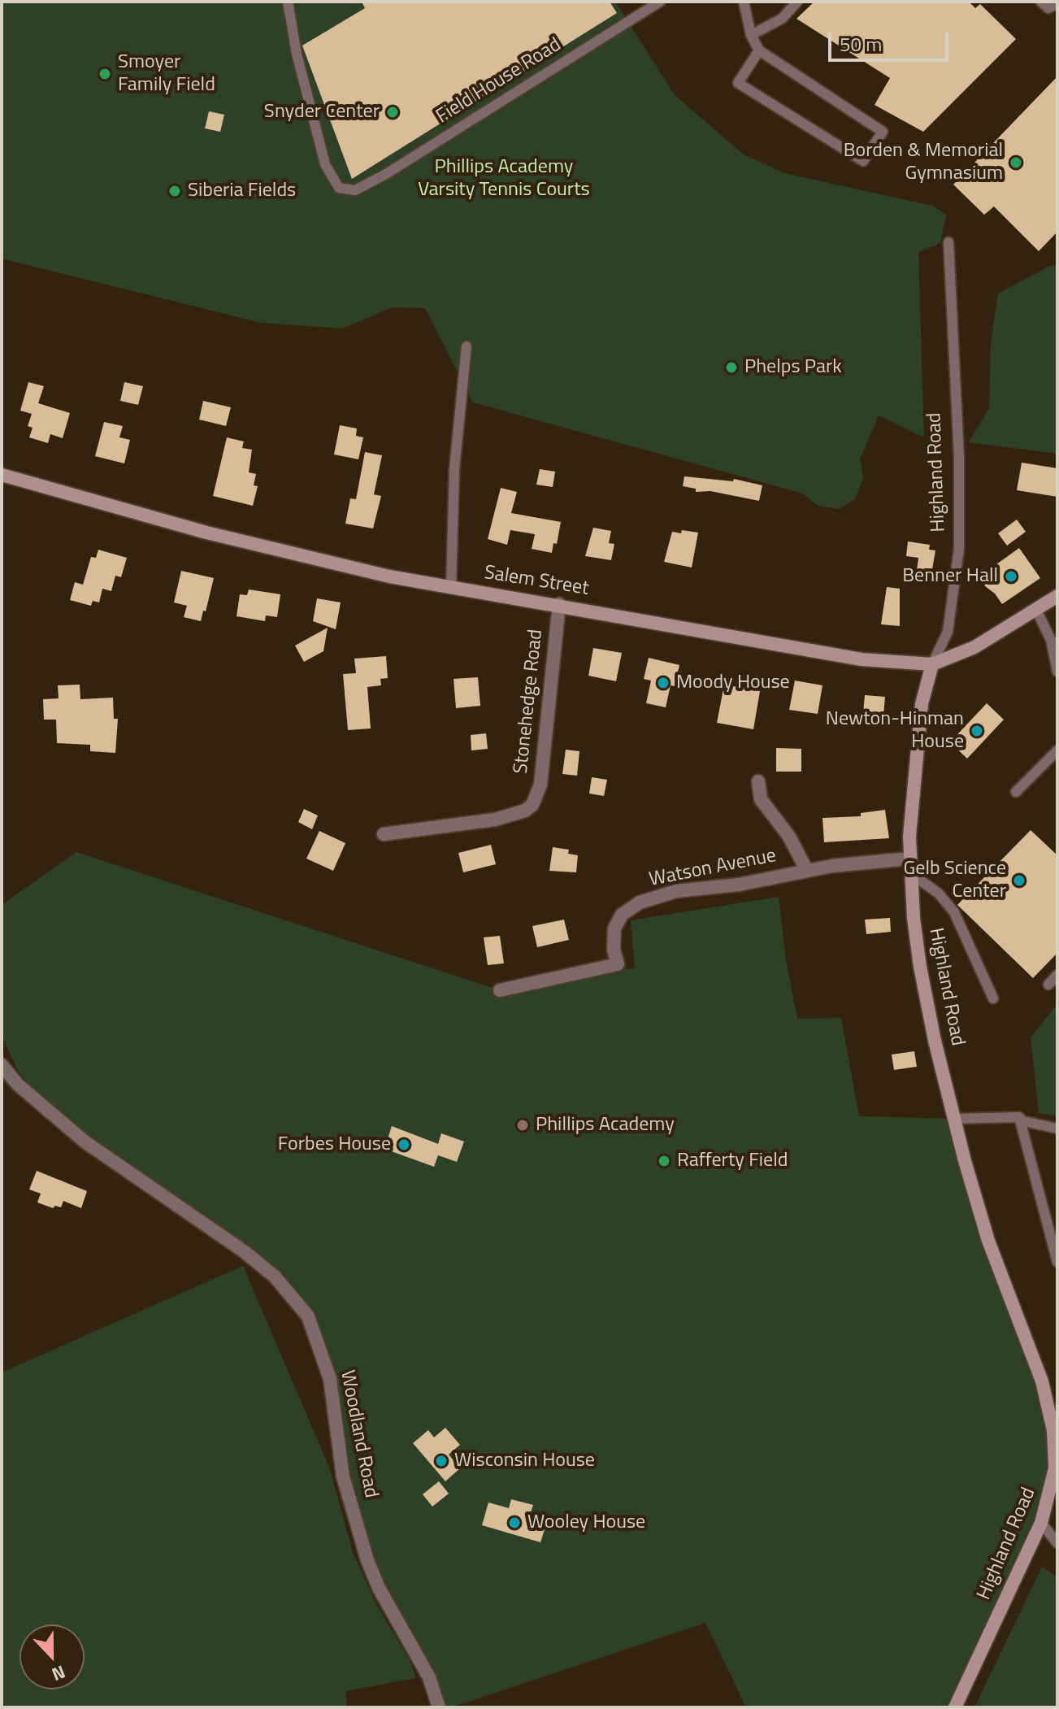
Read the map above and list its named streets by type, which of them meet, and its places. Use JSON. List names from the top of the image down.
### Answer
{
  "streets": {
    "street": [
      "Highland Road",
      "Salem Street",
      "Stonehedge Road",
      "Watson Avenue",
      "Woodland Road"
    ],
    "lane": ["Field House Road"]
  },
  "crossings": [
    ["Highland Road", "Salem Street"],
    ["Highland Road", "Watson Avenue"],
    ["Salem Street", "Stonehedge Road"]
  ],
  "parks": ["Phillips Academy Varsity Tennis Courts"],
  "places": [
    "Smoyer Family Field",
    "Snyder Center",
    "Borden & Memorial Gymnasium",
    "Siberia Fields",
    "Phelps Park",
    "Benner Hall",
    "Moody House",
    "Newton-Hinman House",
    "Gelb Science Center",
    "Phillips Academy",
    "Forbes House",
    "Rafferty Field",
    "Wisconsin House",
    "Wooley House"
  ],
  "scale_bar": "50 m",
  "north": "bottom"
}
